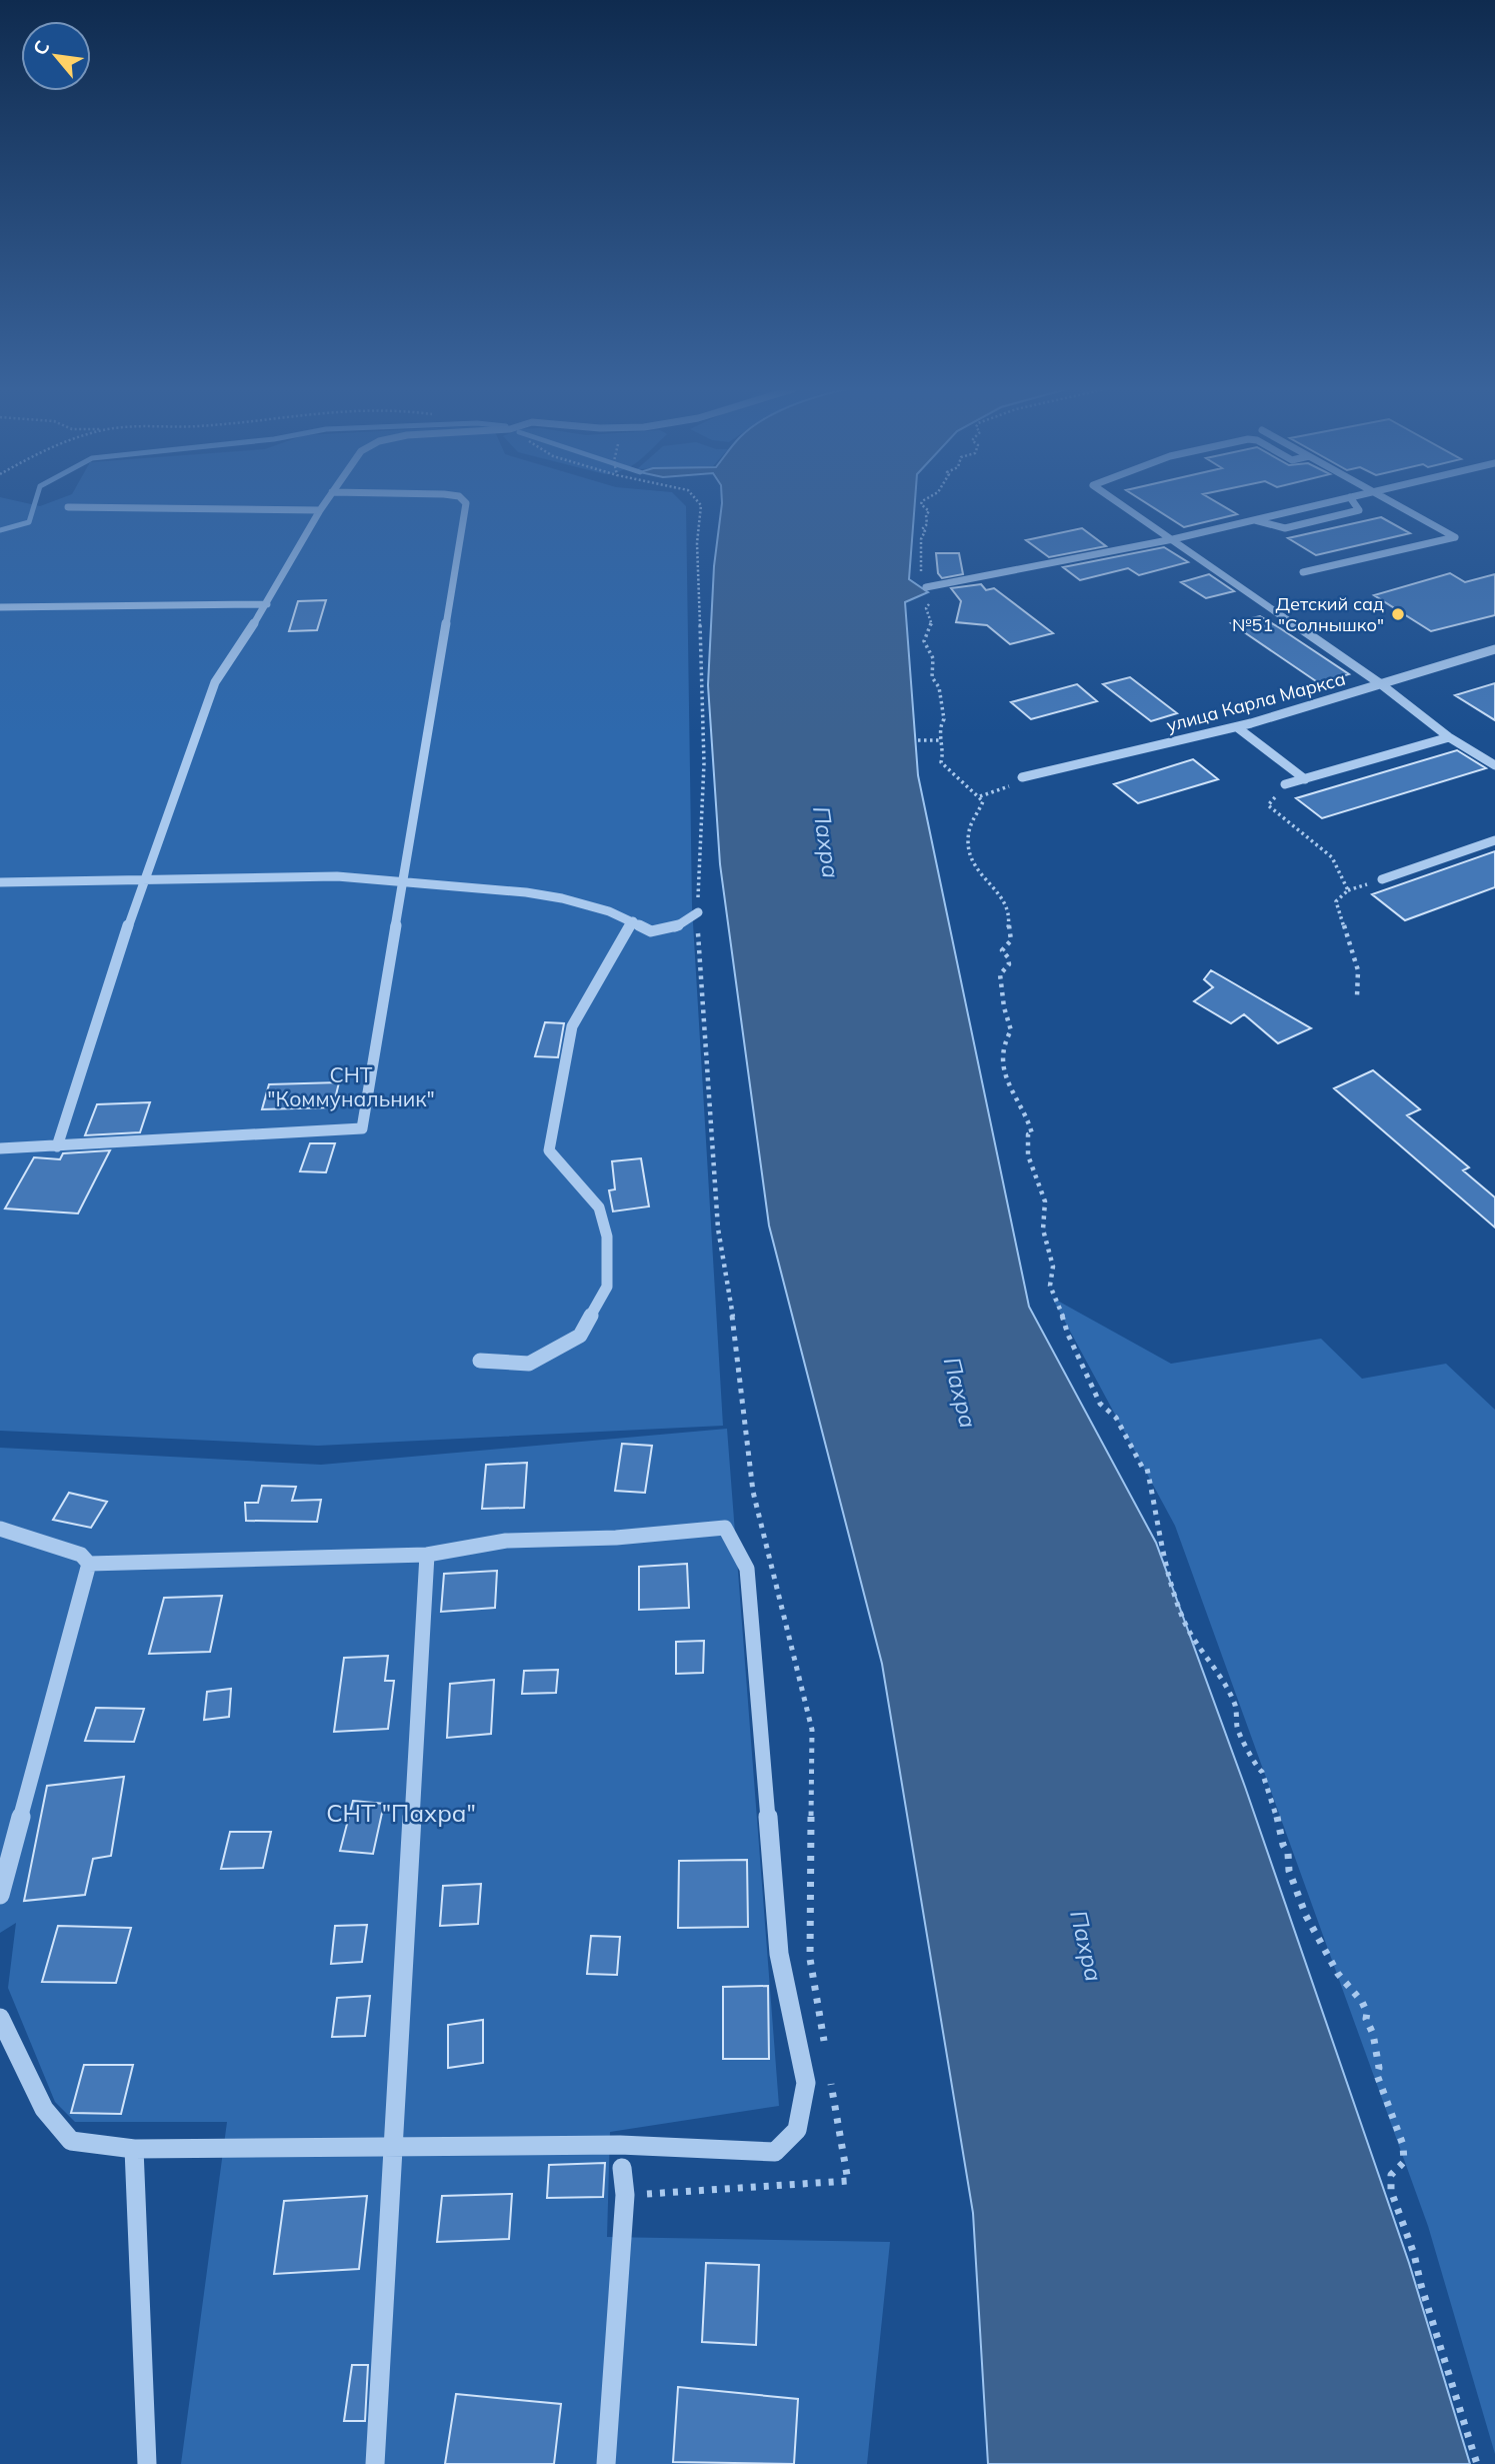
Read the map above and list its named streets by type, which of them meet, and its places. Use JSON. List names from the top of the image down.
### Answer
{
  "streets": {
    "street": ["улица Карла Маркса"]
  },
  "water": ["Пахра"],
  "parks": ["СНТ \"Коммунальник\"", "СНТ \"Пахра\""],
  "places": ["Детский сад №51 \"Солнышко\""],
  "north": "top left"
}
